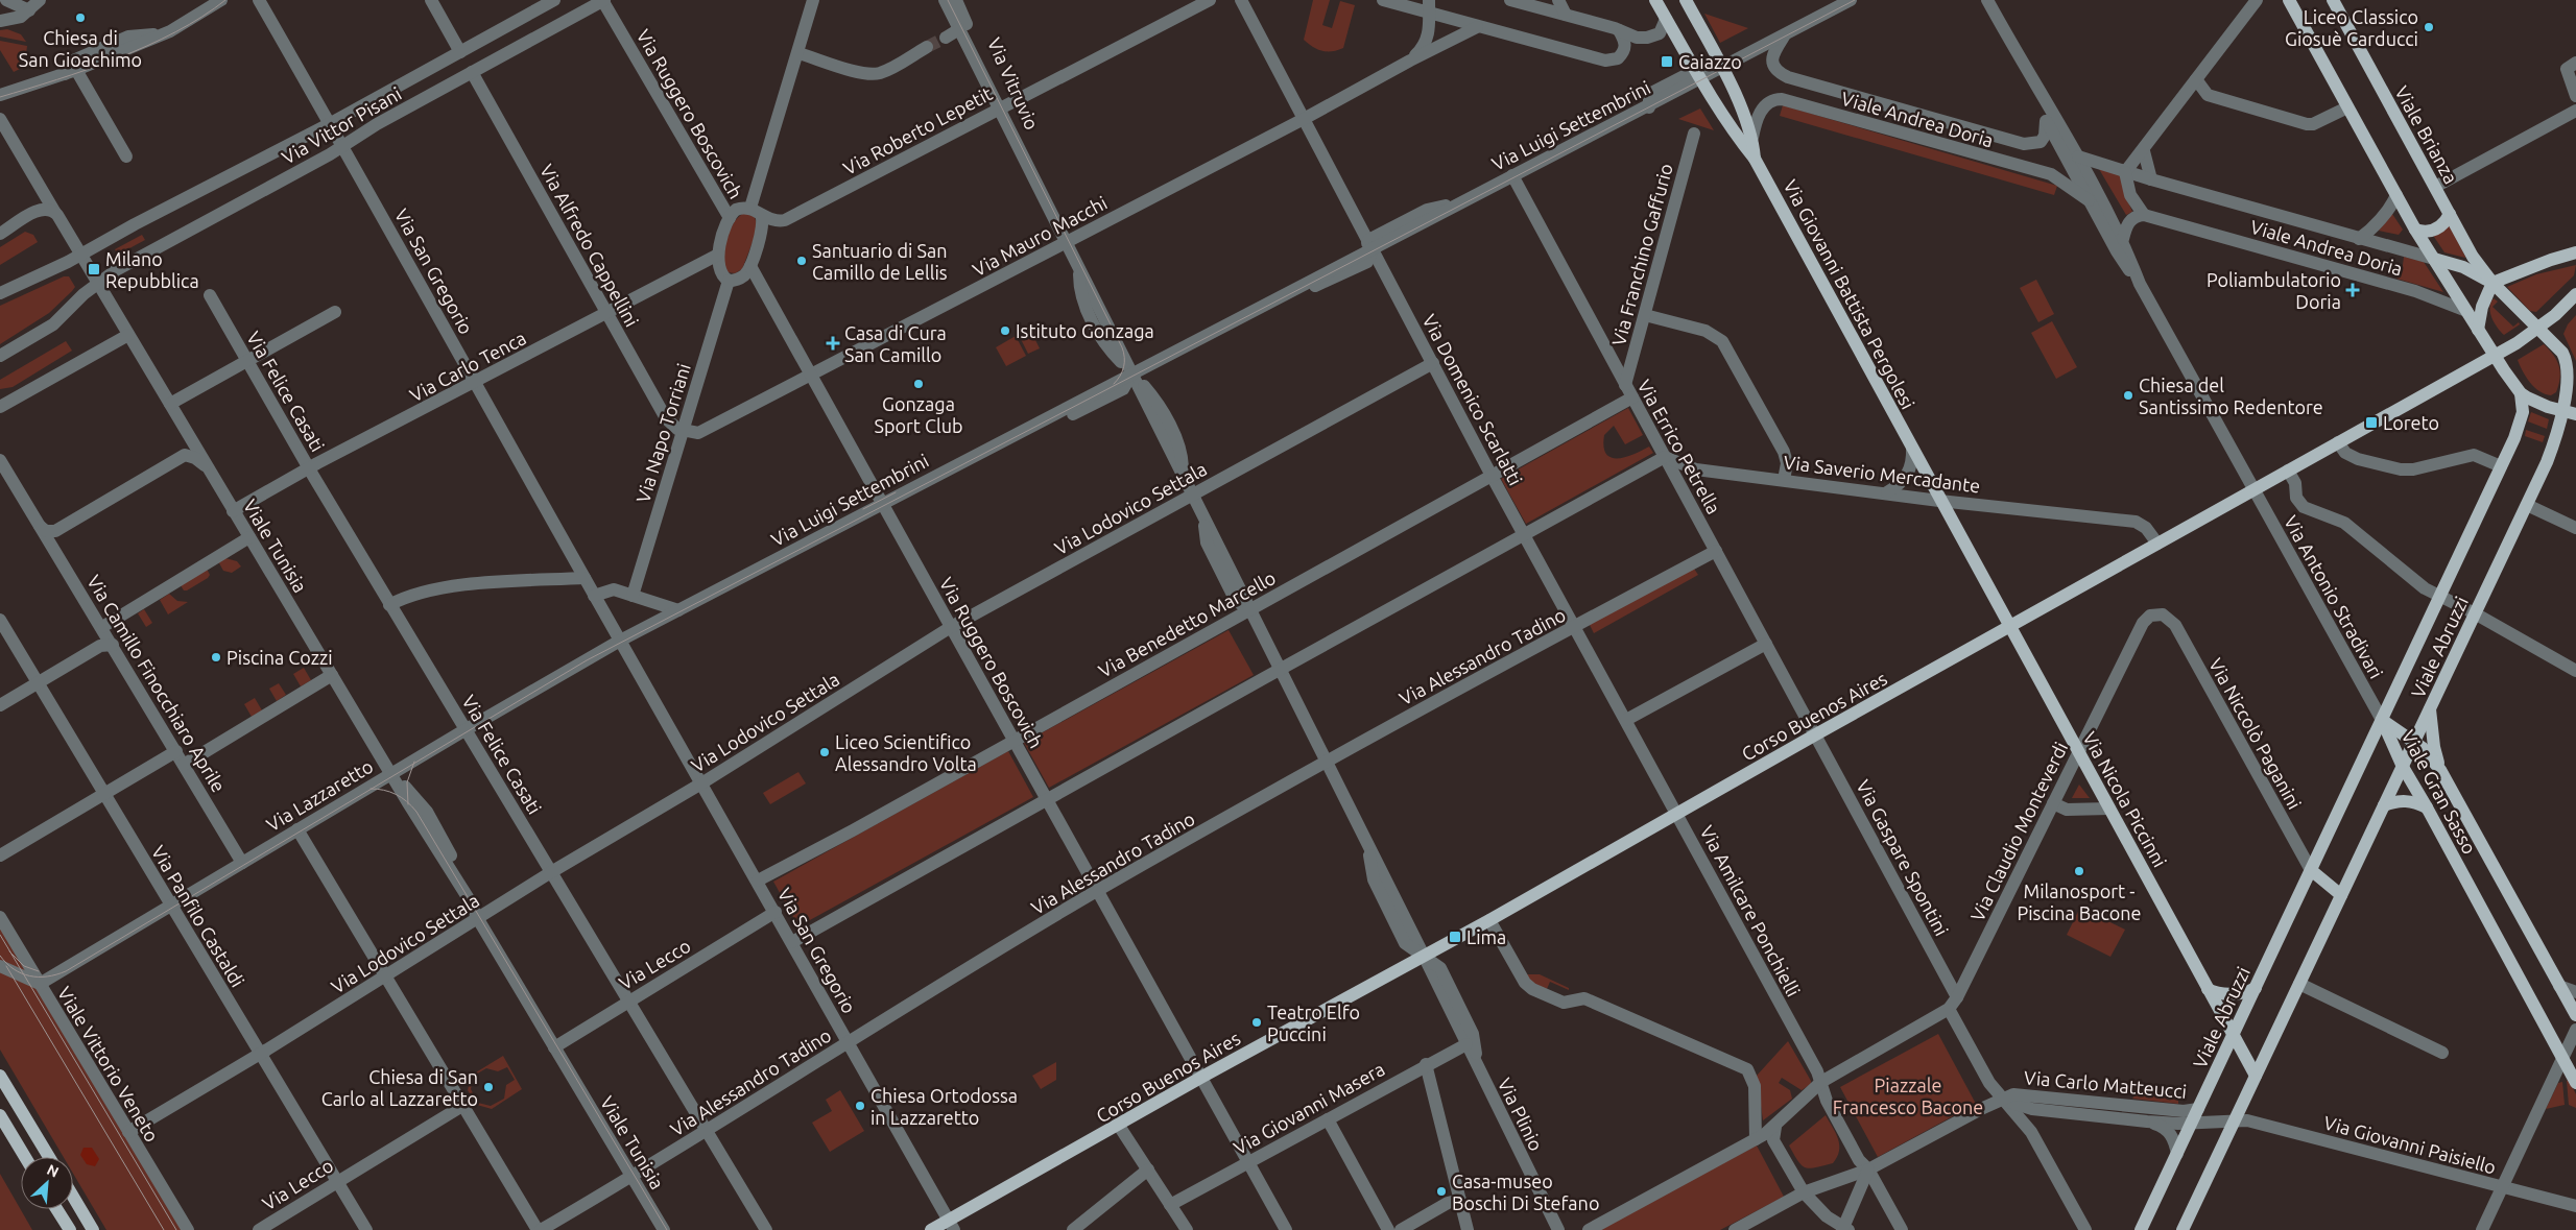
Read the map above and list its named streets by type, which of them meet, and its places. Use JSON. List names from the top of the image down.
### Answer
{
  "streets": {
    "main road": [
      "Viale Brianza",
      "Via Giovanni Battista Pergolesi",
      "Viale Abruzzi",
      "Corso Buenos Aires",
      "Viale Gran Sasso",
      "Via Nicola Piccinni"
    ],
    "street": [
      "Via Vitruvio",
      "Via Ruggero Boscovich",
      "Viale Andrea Doria",
      "Via Vittor Pisani",
      "Via Luigi Settembrini",
      "Via Roberto Lepetit",
      "Via Mauro Macchi",
      "Via Alfredo Cappellini",
      "Via Franchino Gaffurio",
      "Via San Gregorio",
      "Via Carlo Tenca",
      "Via Felice Casati",
      "Via Domenico Scarlatti",
      "Via Napo Torriani",
      "Via Errico Petrella",
      "Via Saverio Mercadante",
      "Via Lodovico Settala",
      "Viale Tunisia",
      "Via Antonio Stradivari",
      "Via Benedetto Marcello",
      "Via Alessandro Tadino",
      "Via Camillo Finocchiaro Aprile",
      "Via Niccolò Paganini",
      "Via Lazzaretto",
      "Via Claudio Monteverdi",
      "Via Gaspare Spontini",
      "Via Amilcare Ponchielli",
      "Via Panfilo Castaldi",
      "Via Lecco",
      "Viale Vittorio Veneto",
      "Via Carlo Matteucci",
      "Via Giovanni Masera",
      "Via Plinio",
      "Via Giovanni Paisiello"
    ]
  },
  "crossings": [
    ["Via Vitruvio", "Via Luigi Settembrini"],
    ["Via Vitruvio", "Via Roberto Lepetit"],
    ["Via Vitruvio", "Via Mauro Macchi"],
    ["Via Vitruvio", "Via Lodovico Settala"],
    ["Via Vitruvio", "Via Benedetto Marcello"],
    ["Via Vitruvio", "Via Alessandro Tadino"],
    ["Via Vitruvio", "Corso Buenos Aires"],
    ["Via Vitruvio", "Via Plinio"],
    ["Via Ruggero Boscovich", "Via Vittor Pisani"],
    ["Via Ruggero Boscovich", "Via Luigi Settembrini"],
    ["Via Ruggero Boscovich", "Via Mauro Macchi"],
    ["Via Ruggero Boscovich", "Via Lodovico Settala"],
    ["Via Ruggero Boscovich", "Via Benedetto Marcello"],
    ["Via Ruggero Boscovich", "Via Alessandro Tadino"],
    ["Via Ruggero Boscovich", "Corso Buenos Aires"],
    ["Via Ruggero Boscovich", "Via Giovanni Masera"],
    ["Viale Andrea Doria", "Via Giovanni Battista Pergolesi"],
    ["Via Vittor Pisani", "Via Alfredo Cappellini"],
    ["Via Vittor Pisani", "Via San Gregorio"],
    ["Via Vittor Pisani", "Viale Tunisia"],
    ["Via Luigi Settembrini", "Via San Gregorio"],
    ["Via Luigi Settembrini", "Via Domenico Scarlatti"],
    ["Via Luigi Settembrini", "Via Errico Petrella"],
    ["Via Luigi Settembrini", "Via Lazzaretto"],
    ["Viale Brianza", "Viale Abruzzi"],
    ["Via Mauro Macchi", "Via Alfredo Cappellini"],
    ["Via Mauro Macchi", "Via Domenico Scarlatti"],
    ["Via Mauro Macchi", "Via Napo Torriani"],
    ["Via Alfredo Cappellini", "Via Carlo Tenca"],
    ["Via Alfredo Cappellini", "Via Napo Torriani"],
    ["Via Franchino Gaffurio", "Via Errico Petrella"],
    ["Via San Gregorio", "Via Carlo Tenca"],
    ["Via San Gregorio", "Via Lodovico Settala"],
    ["Via San Gregorio", "Via Benedetto Marcello"],
    ["Via San Gregorio", "Via Alessandro Tadino"],
    ["Via San Gregorio", "Corso Buenos Aires"],
    ["Via San Gregorio", "Via Lazzaretto"],
    ["Via San Gregorio", "Via Lecco"],
    ["Via Giovanni Battista Pergolesi", "Via Saverio Mercadante"],
    ["Via Giovanni Battista Pergolesi", "Corso Buenos Aires"],
    ["Via Giovanni Battista Pergolesi", "Via Nicola Piccinni"],
    ["Via Carlo Tenca", "Via Felice Casati"],
    ["Via Carlo Tenca", "Viale Tunisia"],
    ["Via Felice Casati", "Via Lodovico Settala"],
    ["Via Felice Casati", "Via Alessandro Tadino"],
    ["Via Felice Casati", "Via Lazzaretto"],
    ["Via Felice Casati", "Via Lecco"],
    ["Via Domenico Scarlatti", "Via Lodovico Settala"],
    ["Via Domenico Scarlatti", "Via Benedetto Marcello"],
    ["Via Domenico Scarlatti", "Via Alessandro Tadino"],
    ["Via Domenico Scarlatti", "Corso Buenos Aires"],
    ["Via Domenico Scarlatti", "Via Amilcare Ponchielli"],
    ["Via Errico Petrella", "Via Saverio Mercadante"],
    ["Via Errico Petrella", "Via Benedetto Marcello"],
    ["Via Errico Petrella", "Via Alessandro Tadino"],
    ["Via Errico Petrella", "Corso Buenos Aires"],
    ["Via Errico Petrella", "Via Gaspare Spontini"],
    ["Via Saverio Mercadante", "Corso Buenos Aires"],
    ["Via Lodovico Settala", "Viale Tunisia"],
    ["Via Lodovico Settala", "Via Panfilo Castaldi"],
    ["Via Lodovico Settala", "Viale Vittorio Veneto"],
    ["Viale Tunisia", "Via Alessandro Tadino"],
    ["Viale Tunisia", "Via Lazzaretto"],
    ["Viale Tunisia", "Via Lecco"],
    ["Via Antonio Stradivari", "Viale Abruzzi"],
    ["Via Antonio Stradivari", "Corso Buenos Aires"],
    ["Via Antonio Stradivari", "Viale Gran Sasso"],
    ["Viale Abruzzi", "Via Niccolò Paganini"],
    ["Viale Abruzzi", "Viale Gran Sasso"],
    ["Viale Abruzzi", "Via Nicola Piccinni"],
    ["Viale Abruzzi", "Via Carlo Matteucci"],
    ["Viale Abruzzi", "Via Giovanni Paisiello"],
    ["Via Camillo Finocchiaro Aprile", "Via Lazzaretto"],
    ["Corso Buenos Aires", "Via Nicola Piccinni"],
    ["Corso Buenos Aires", "Via Gaspare Spontini"],
    ["Corso Buenos Aires", "Via Amilcare Ponchielli"],
    ["Corso Buenos Aires", "Via Plinio"],
    ["Via Niccolò Paganini", "Via Claudio Monteverdi"],
    ["Via Lazzaretto", "Via Panfilo Castaldi"],
    ["Via Lazzaretto", "Viale Vittorio Veneto"],
    ["Via Nicola Piccinni", "Via Claudio Monteverdi"],
    ["Via Claudio Monteverdi", "Via Gaspare Spontini"],
    ["Via Panfilo Castaldi", "Via Lecco"],
    ["Via Giovanni Masera", "Via Plinio"]
  ],
  "parks": ["Piazzale Francesco Bacone"],
  "places": {
    "other": [
      "Chiesa di San Gioachimo",
      "Liceo Classico Giosuè Carducci",
      "Santuario di San Camillo de Lellis",
      "Istituto Gonzaga",
      "Gonzaga Sport Club",
      "Chiesa del Santissimo Redentore",
      "Piscina Cozzi",
      "Liceo Scientifico Alessandro Volta",
      "Milanosport - Piscina Bacone",
      "Teatro Elfo Puccini",
      "Chiesa di San Carlo al Lazzaretto",
      "Chiesa Ortodossa in Lazzaretto",
      "Casa-museo Boschi Di Stefano"
    ],
    "transit": [
      "Caiazzo",
      "Milano Repubblica",
      "Loreto",
      "Lima"
    ],
    "health": ["Poliambulatorio Doria", "Casa di Cura San Camillo"]
  },
  "north": "top right"
}
